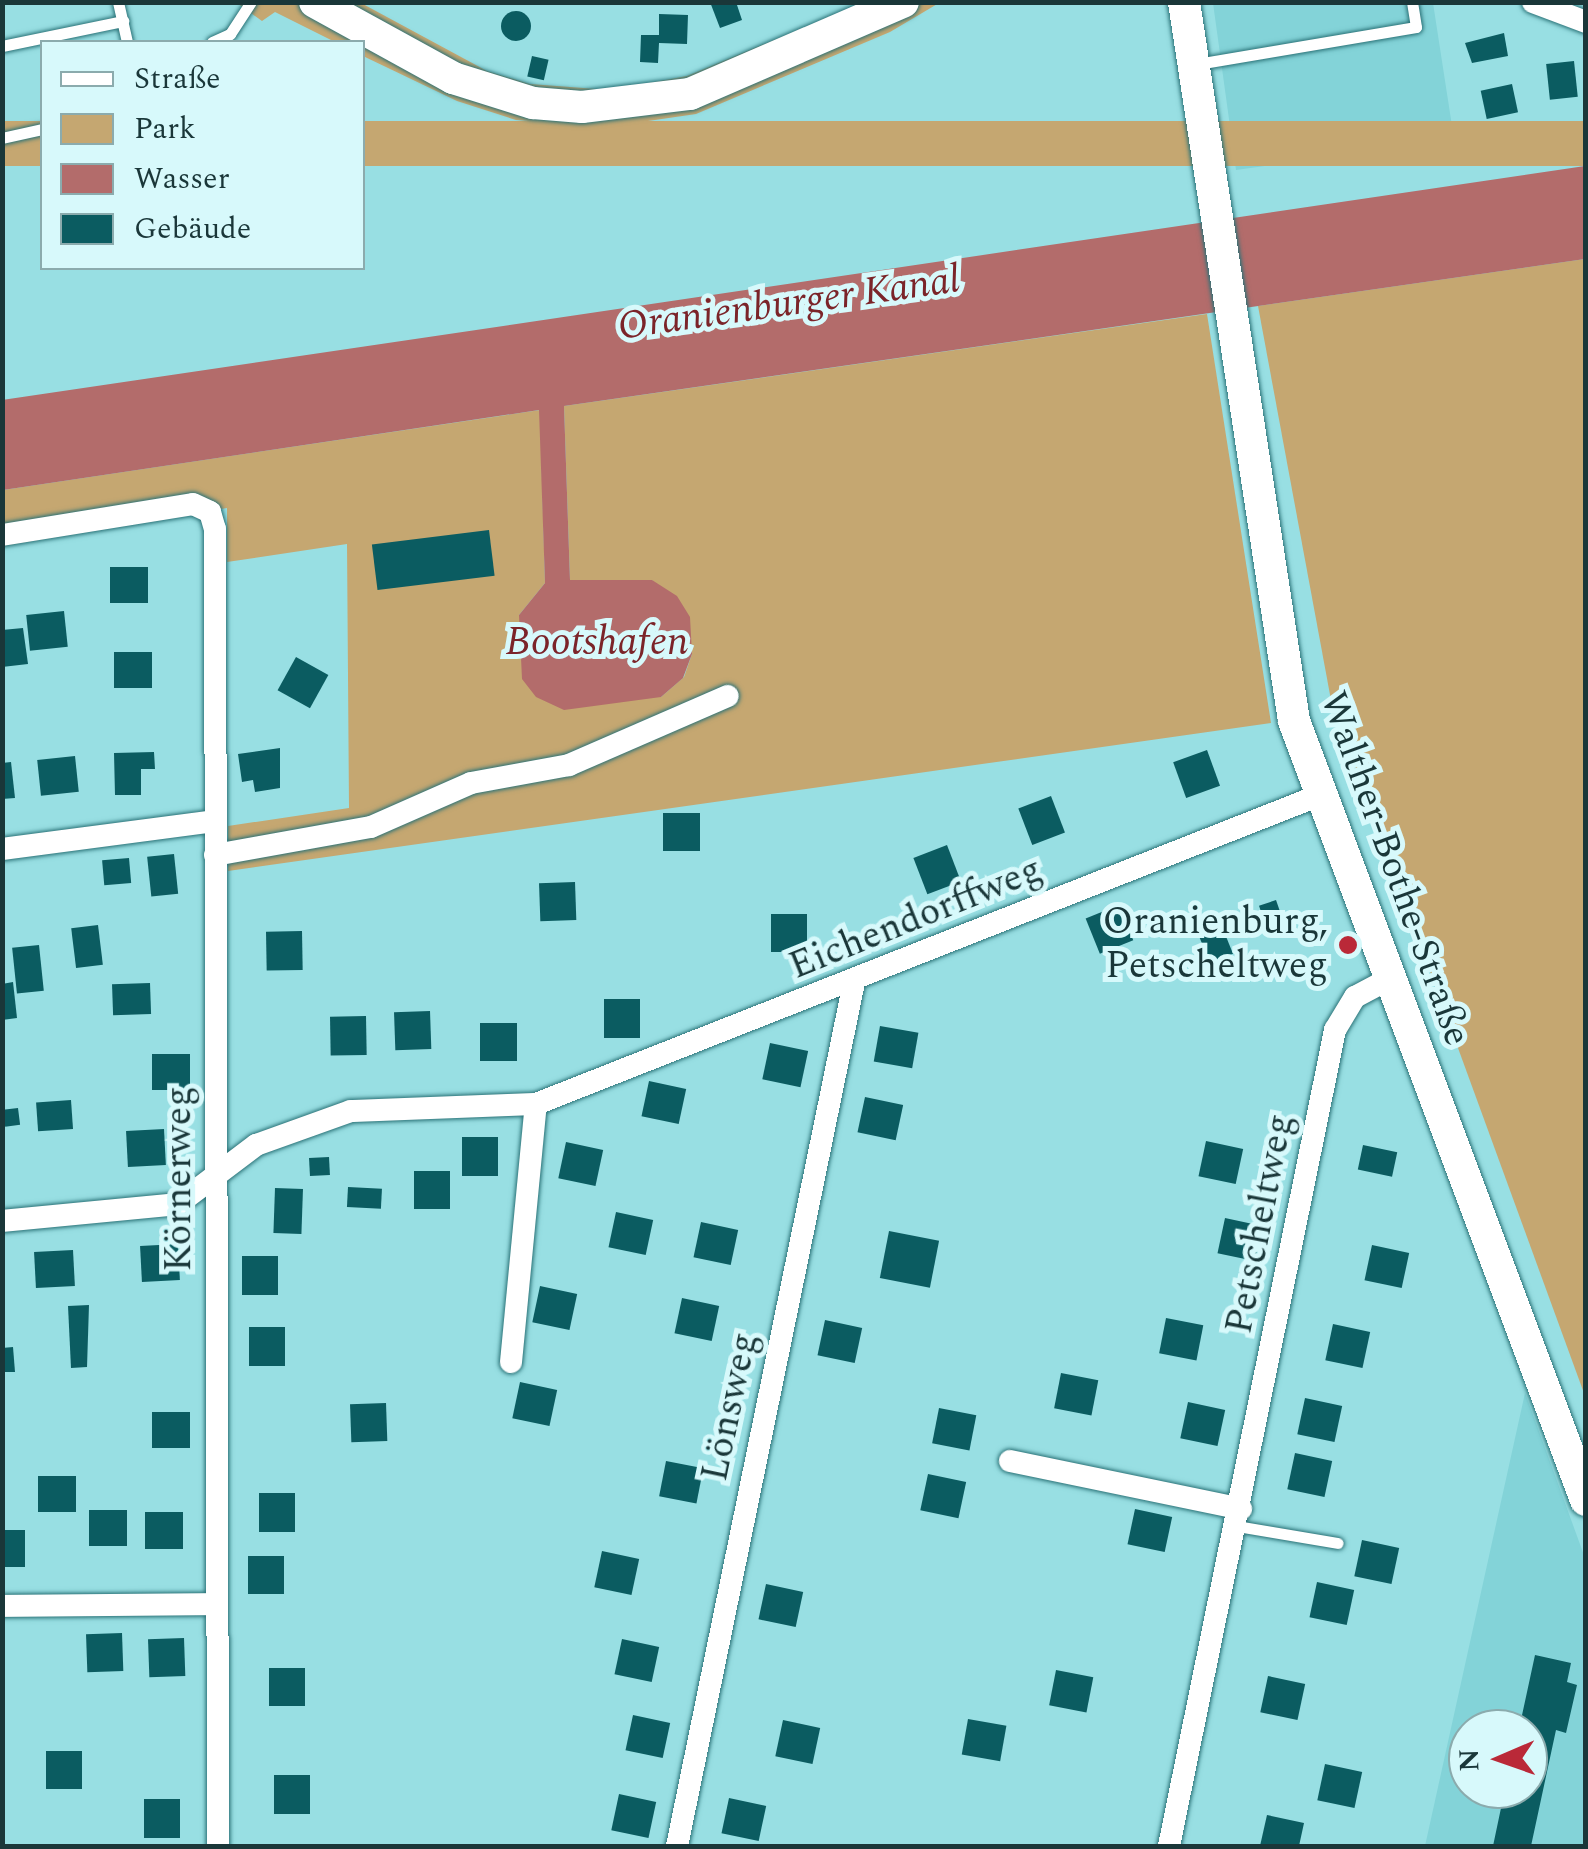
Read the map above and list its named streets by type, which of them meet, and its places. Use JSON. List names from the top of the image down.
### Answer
{
  "streets": {
    "street": [
      "Walther-Bothe-Straße",
      "Eichendorffweg",
      "Körnerweg",
      "Petscheltweg",
      "Lönsweg"
    ]
  },
  "crossings": [
    ["Walther-Bothe-Straße", "Eichendorffweg"],
    ["Walther-Bothe-Straße", "Petscheltweg"],
    ["Eichendorffweg", "Körnerweg"],
    ["Eichendorffweg", "Lönsweg"]
  ],
  "water": ["Oranienburger Kanal", "Bootshafen"],
  "places": ["Oranienburg, Petscheltweg"],
  "legend": [
    "Straße",
    "Park",
    "Wasser",
    "Gebäude"
  ],
  "north": "left"
}
